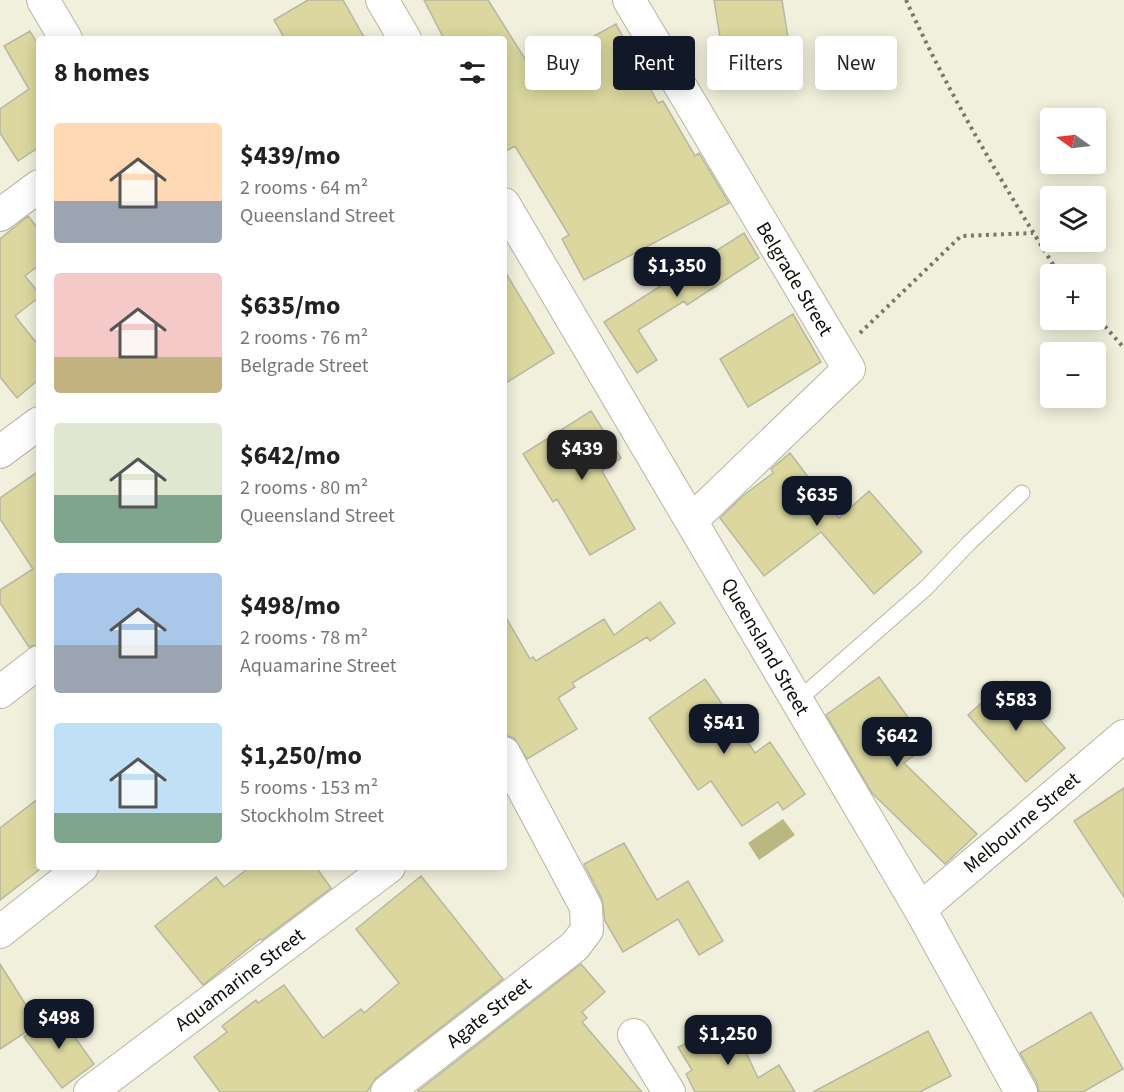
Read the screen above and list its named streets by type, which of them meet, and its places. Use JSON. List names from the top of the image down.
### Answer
{
  "streets": {
    "street": [
      "Belgrade Street",
      "Queensland Street",
      "Melbourne Street",
      "Aquamarine Street",
      "Agate Street"
    ]
  },
  "crossings": [
    ["Belgrade Street", "Queensland Street"],
    ["Queensland Street", "Melbourne Street"]
  ],
  "north": "left",
  "page": {
    "chip": [
      "Buy",
      "Rent",
      "Filters",
      "New"
    ],
    "heading": "8 homes",
    "map_buttons": ["+", "−"],
    "list": [
      {
        "name": "$439/mo",
        "note": "2 rooms · 64 m² · Queensland Street"
      },
      {
        "name": "$635/mo",
        "note": "2 rooms · 76 m² · Belgrade Street"
      },
      {
        "name": "$642/mo",
        "note": "2 rooms · 80 m² · Queensland Street"
      },
      {
        "name": "$498/mo",
        "note": "2 rooms · 78 m² · Aquamarine Street"
      },
      {
        "name": "$1,250/mo",
        "note": "5 rooms · 153 m² · Stockholm Street"
      }
    ],
    "price": [
      "$1,350",
      "$439",
      "$635",
      "$583",
      "$541",
      "$642",
      "$498",
      "$1,250"
    ]
  }
}
